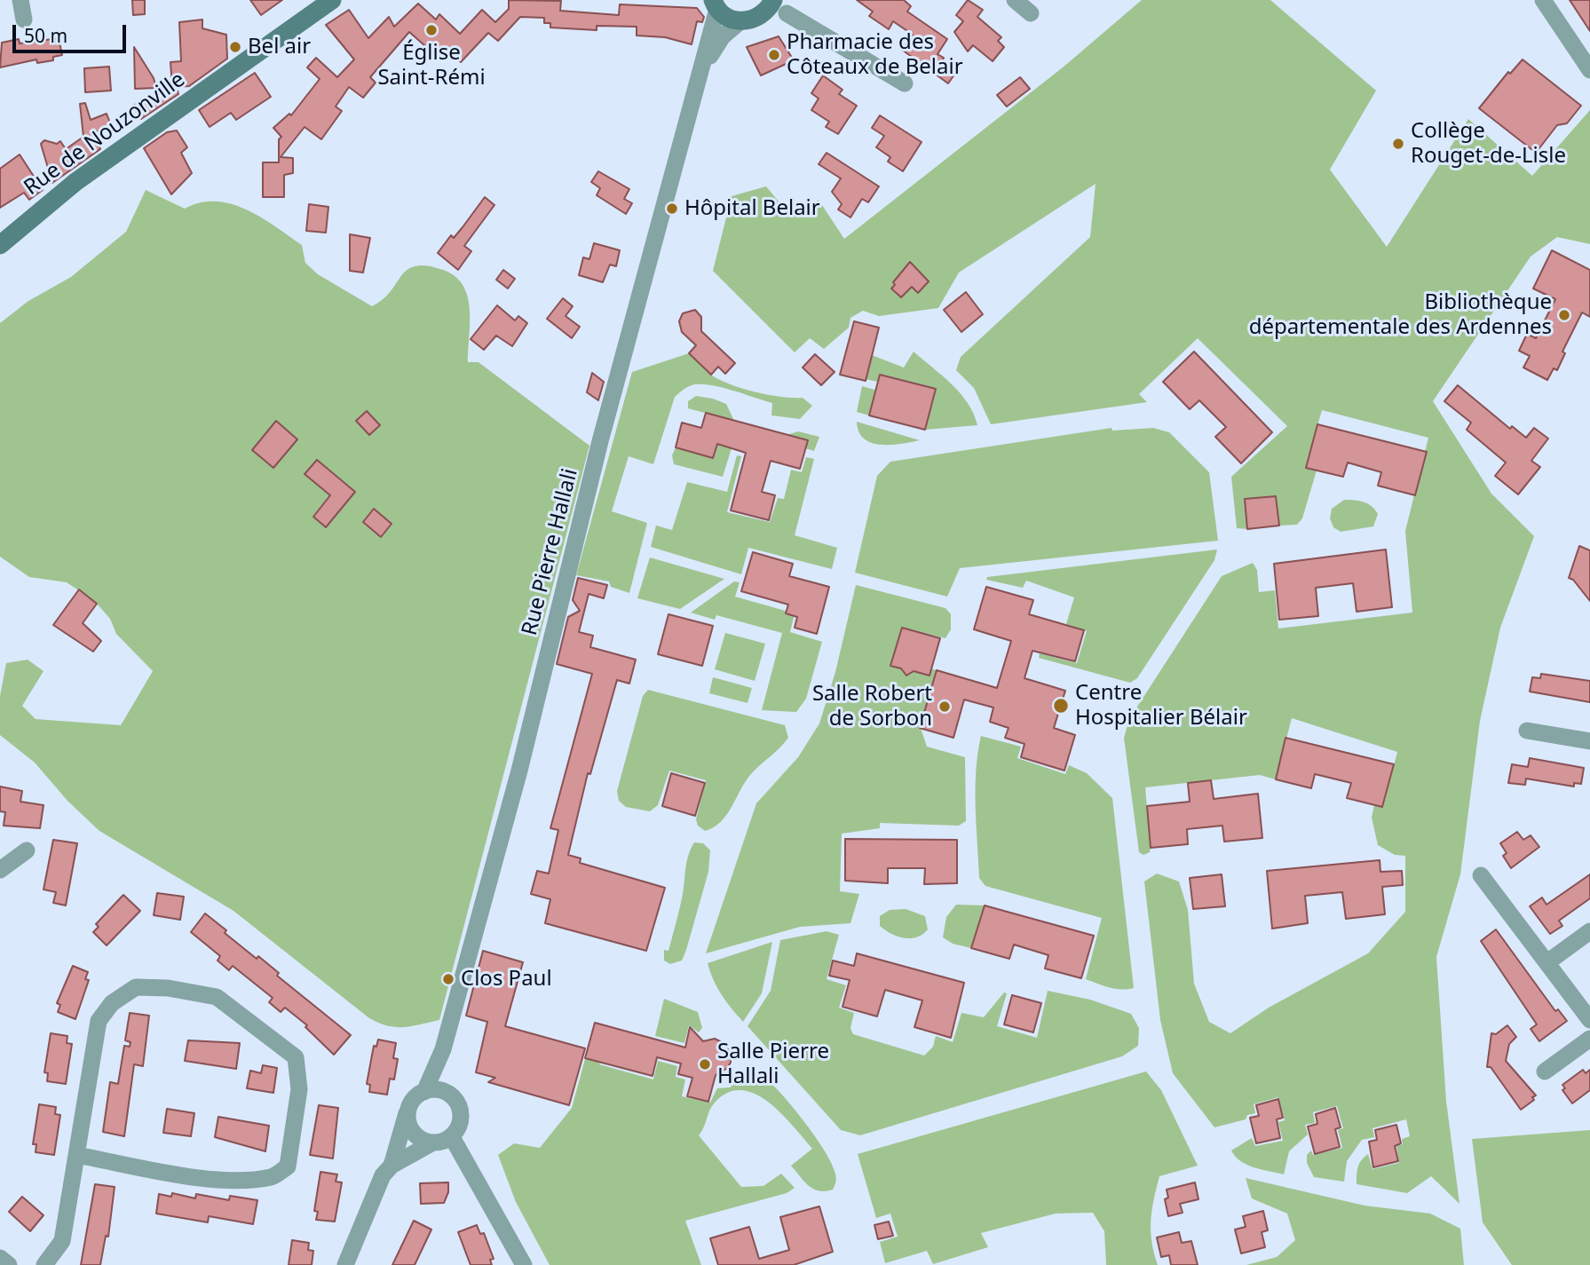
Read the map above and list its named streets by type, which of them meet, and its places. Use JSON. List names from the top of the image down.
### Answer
{
  "streets": {
    "main road": ["Rue de Nouzonville"],
    "street": ["Rue Pierre Hallali"]
  },
  "places": [
    "Église Saint-Rémi",
    "Bel air",
    "Pharmacie des Côteaux de Belair",
    "Collège Rouget-de-Lisle",
    "Hôpital Belair",
    "Bibliothèque départementale des Ardennes",
    "Centre Hospitalier Bélair",
    "Salle Robert de Sorbon",
    "Clos Paul",
    "Salle Pierre Hallali"
  ],
  "scale_bar": "50 m"
}
